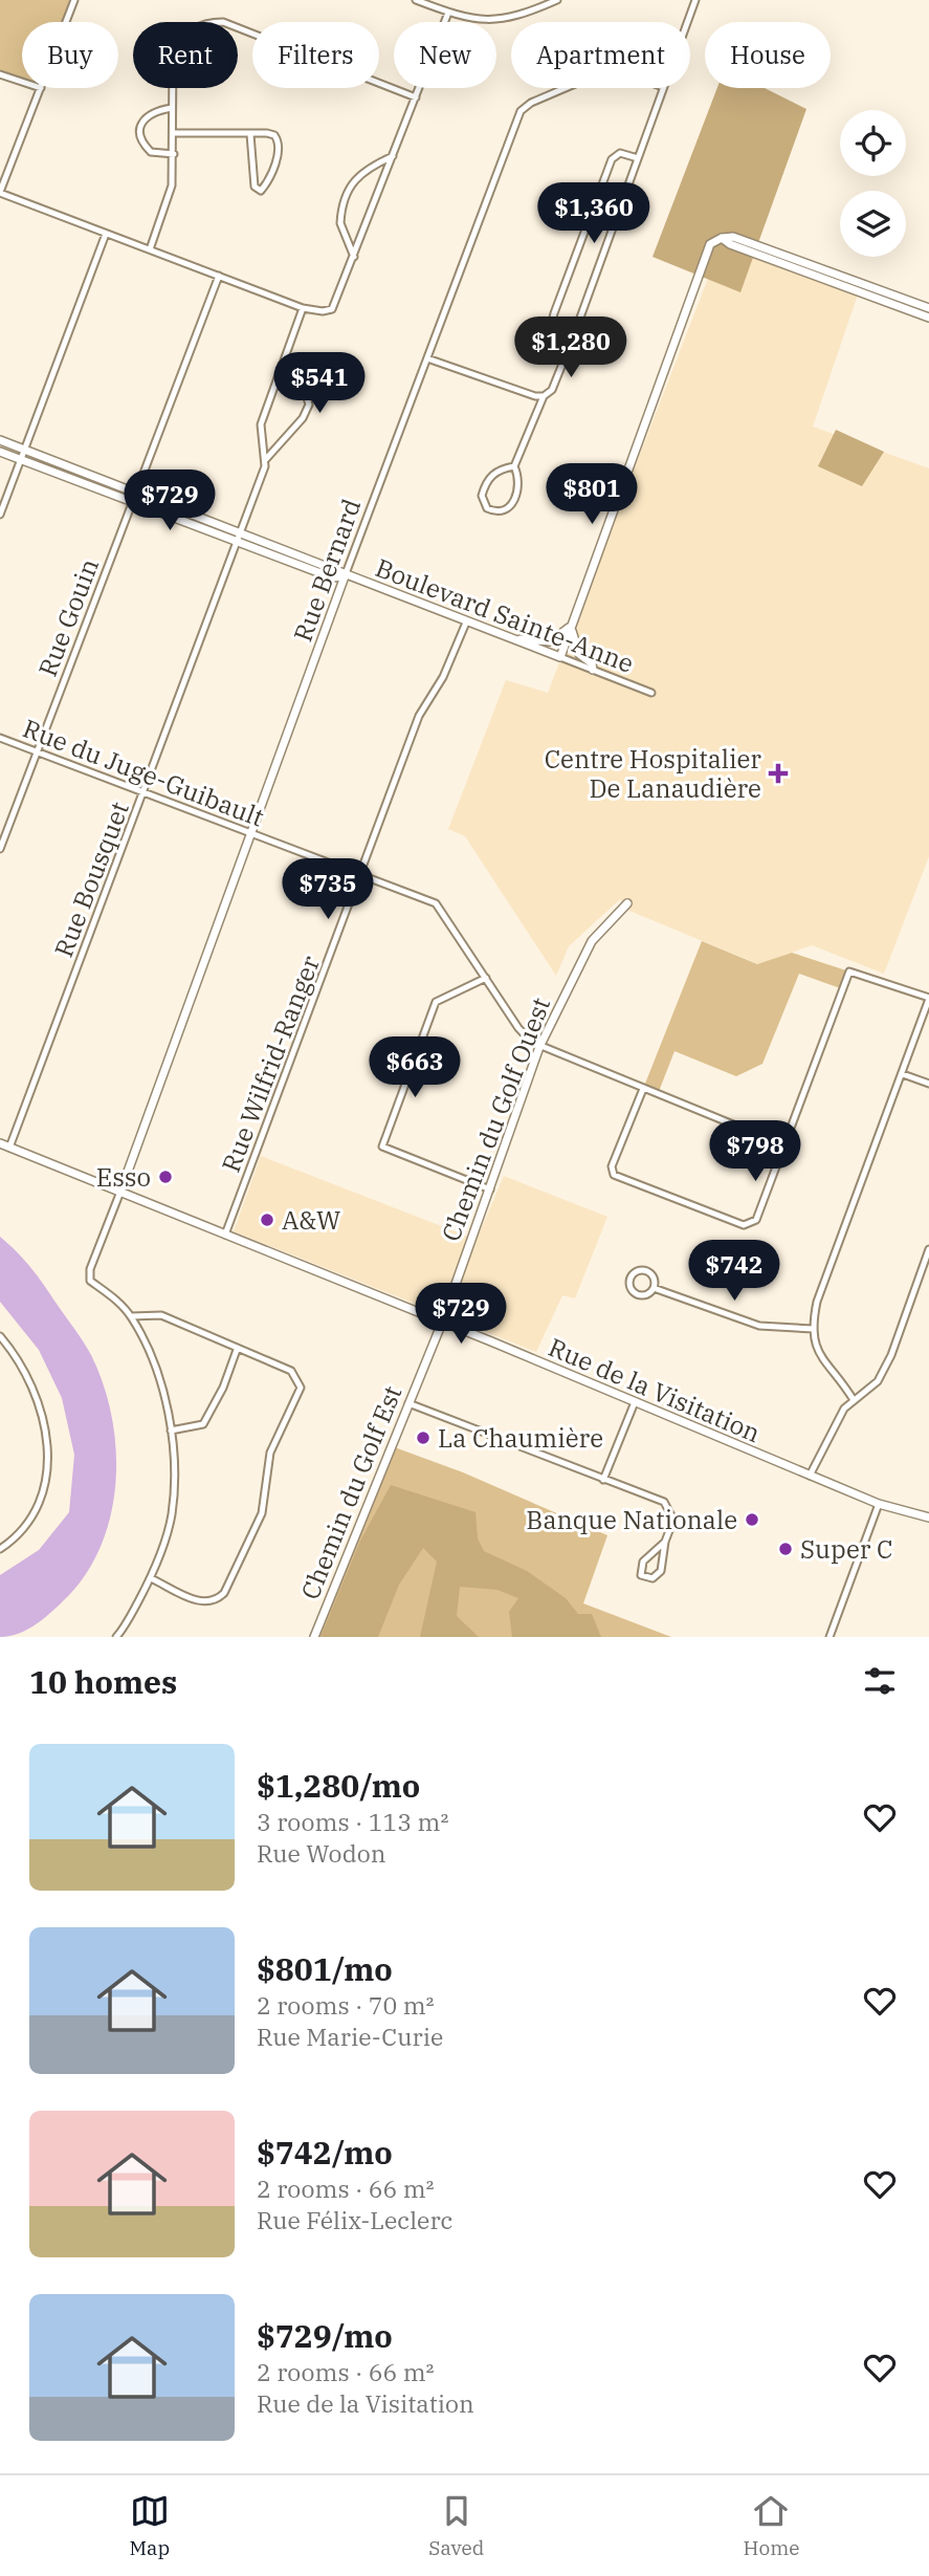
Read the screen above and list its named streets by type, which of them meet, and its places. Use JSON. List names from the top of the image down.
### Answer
{
  "streets": {
    "street": [
      "Rue Bernard",
      "Boulevard Sainte-Anne",
      "Rue Gouin",
      "Rue du Juge-Guibault",
      "Rue Bousquet",
      "Rue Wilfrid-Ranger",
      "Chemin du Golf Ouest",
      "Rue de la Visitation",
      "Chemin du Golf Est"
    ]
  },
  "crossings": [
    ["Rue Bernard", "Boulevard Sainte-Anne"],
    ["Rue Bernard", "Rue du Juge-Guibault"],
    ["Rue Bernard", "Rue de la Visitation"],
    ["Boulevard Sainte-Anne", "Rue Gouin"],
    ["Boulevard Sainte-Anne", "Rue Bousquet"],
    ["Boulevard Sainte-Anne", "Rue Wilfrid-Ranger"],
    ["Rue Gouin", "Rue du Juge-Guibault"],
    ["Rue du Juge-Guibault", "Rue Bousquet"],
    ["Rue du Juge-Guibault", "Rue Wilfrid-Ranger"],
    ["Rue du Juge-Guibault", "Chemin du Golf Ouest"],
    ["Rue Bousquet", "Rue de la Visitation"],
    ["Rue Wilfrid-Ranger", "Rue de la Visitation"],
    ["Chemin du Golf Ouest", "Rue de la Visitation"],
    ["Chemin du Golf Ouest", "Chemin du Golf Est"],
    ["Rue de la Visitation", "Chemin du Golf Est"]
  ],
  "places": {
    "health": ["Centre Hospitalier De Lanaudière"],
    "other": [
      "Esso",
      "A&W",
      "La Chaumière",
      "Banque Nationale",
      "Super C"
    ]
  },
  "page": {
    "chip": [
      "Buy",
      "Rent",
      "Filters",
      "New",
      "Apartment",
      "House"
    ],
    "price": [
      "$1,360",
      "$1,280",
      "$541",
      "$801",
      "$729",
      "$735",
      "$663",
      "$798",
      "$742",
      "$729"
    ],
    "heading": "10 homes",
    "list": [
      {
        "name": "$1,280/mo",
        "note": "3 rooms · 113 m² · Rue Wodon"
      },
      {
        "name": "$801/mo",
        "note": "2 rooms · 70 m² · Rue Marie-Curie"
      },
      {
        "name": "$742/mo",
        "note": "2 rooms · 66 m² · Rue Félix-Leclerc"
      },
      {
        "name": "$729/mo",
        "note": "2 rooms · 66 m² · Rue de la Visitation"
      }
    ],
    "tabs": ["Map", "Saved", "Home"]
  }
}
